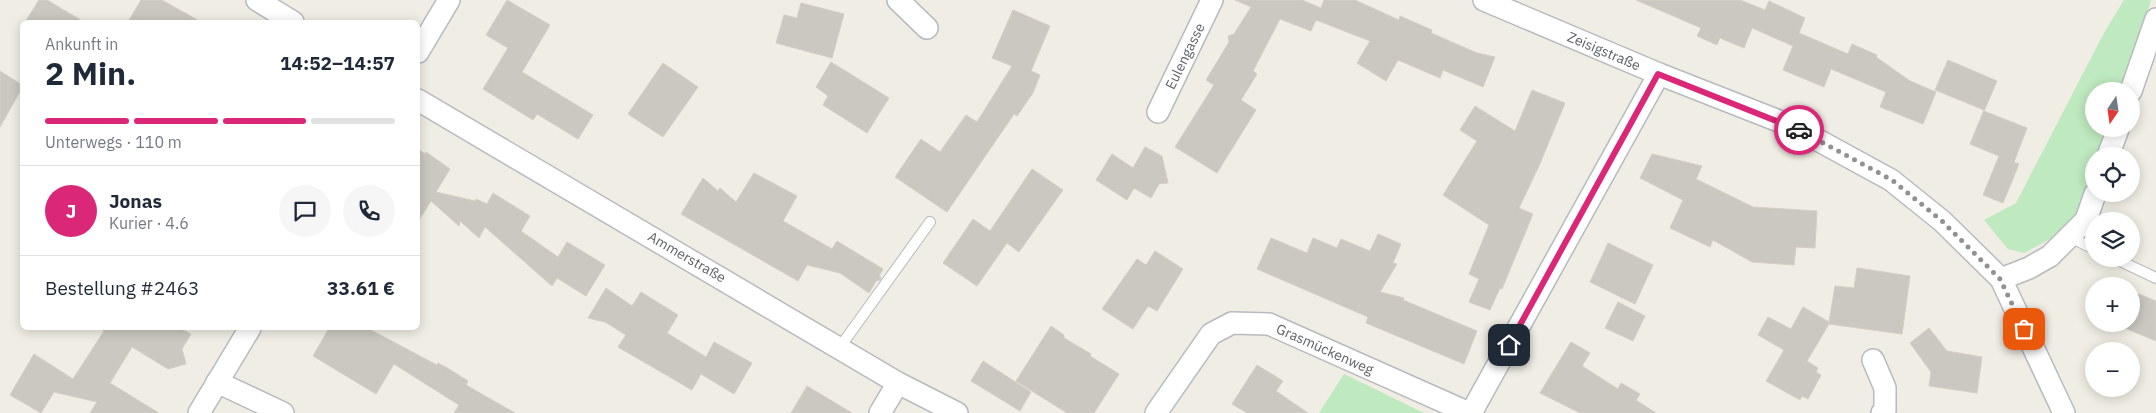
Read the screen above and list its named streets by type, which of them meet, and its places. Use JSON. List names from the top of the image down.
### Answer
{
  "streets": {
    "street": [
      "Zeisigstraße",
      "Eulengasse",
      "Ammerstraße",
      "Grasmückenweg"
    ]
  },
  "north": "bottom",
  "page": {
    "heading": ["2 Min.", "Ankunft in", "14:52–14:57"],
    "panel": [
      "Jonas",
      "Kurier · 4.6",
      "Bestellung #2463",
      "33.61 €"
    ],
    "map_buttons": ["+", "−"],
    "bar": "Unterwegs · 110 m",
    "round": "J"
  }
}
